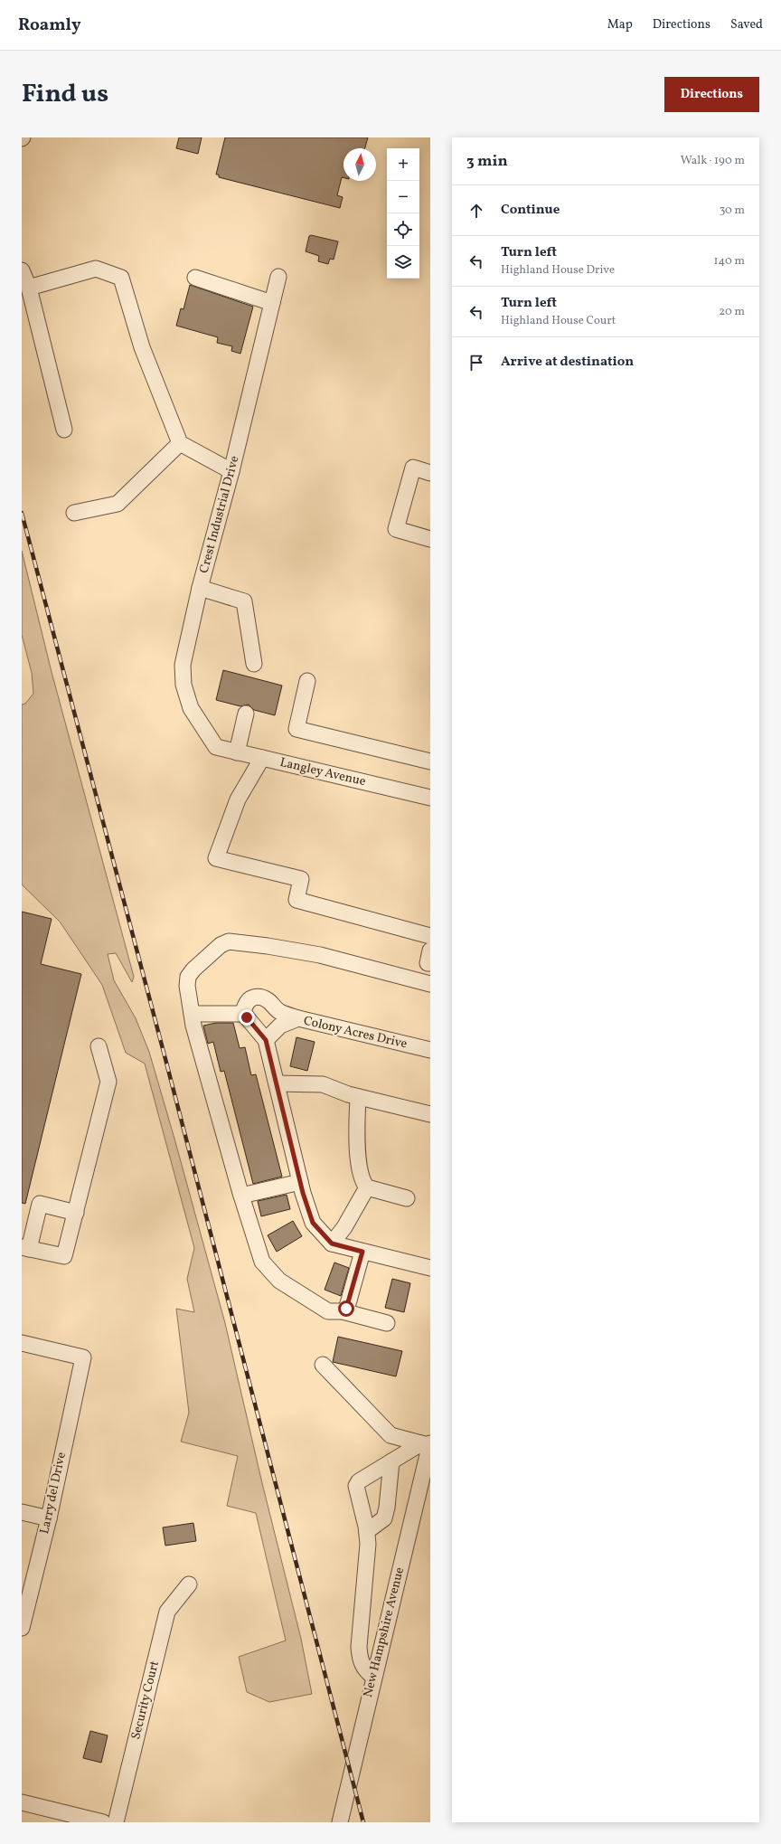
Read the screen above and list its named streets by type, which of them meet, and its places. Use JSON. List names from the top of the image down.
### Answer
{
  "streets": {
    "street": [
      "Crest Industrial Drive",
      "Langley Avenue",
      "Colony Acres Drive",
      "Larry del Drive",
      "New Hampshire Avenue",
      "Security Court"
    ]
  },
  "crossings": [
    ["Crest Industrial Drive", "Langley Avenue"]
  ],
  "north": "top",
  "page": {
    "header": "Roamly",
    "nav": ["Map", "Directions", "Saved"],
    "title": "Find us",
    "buttons": "Directions",
    "heading": ["3 min", "Walk · 190 m"],
    "map_buttons": ["+", "−"],
    "list": [
      ["Continue", "30 m"],
      ["Turn left", "Highland House Drive", "140 m"],
      ["Turn left", "Highland House Court", "20 m"],
      "Arrive at destination"
    ]
  }
}
